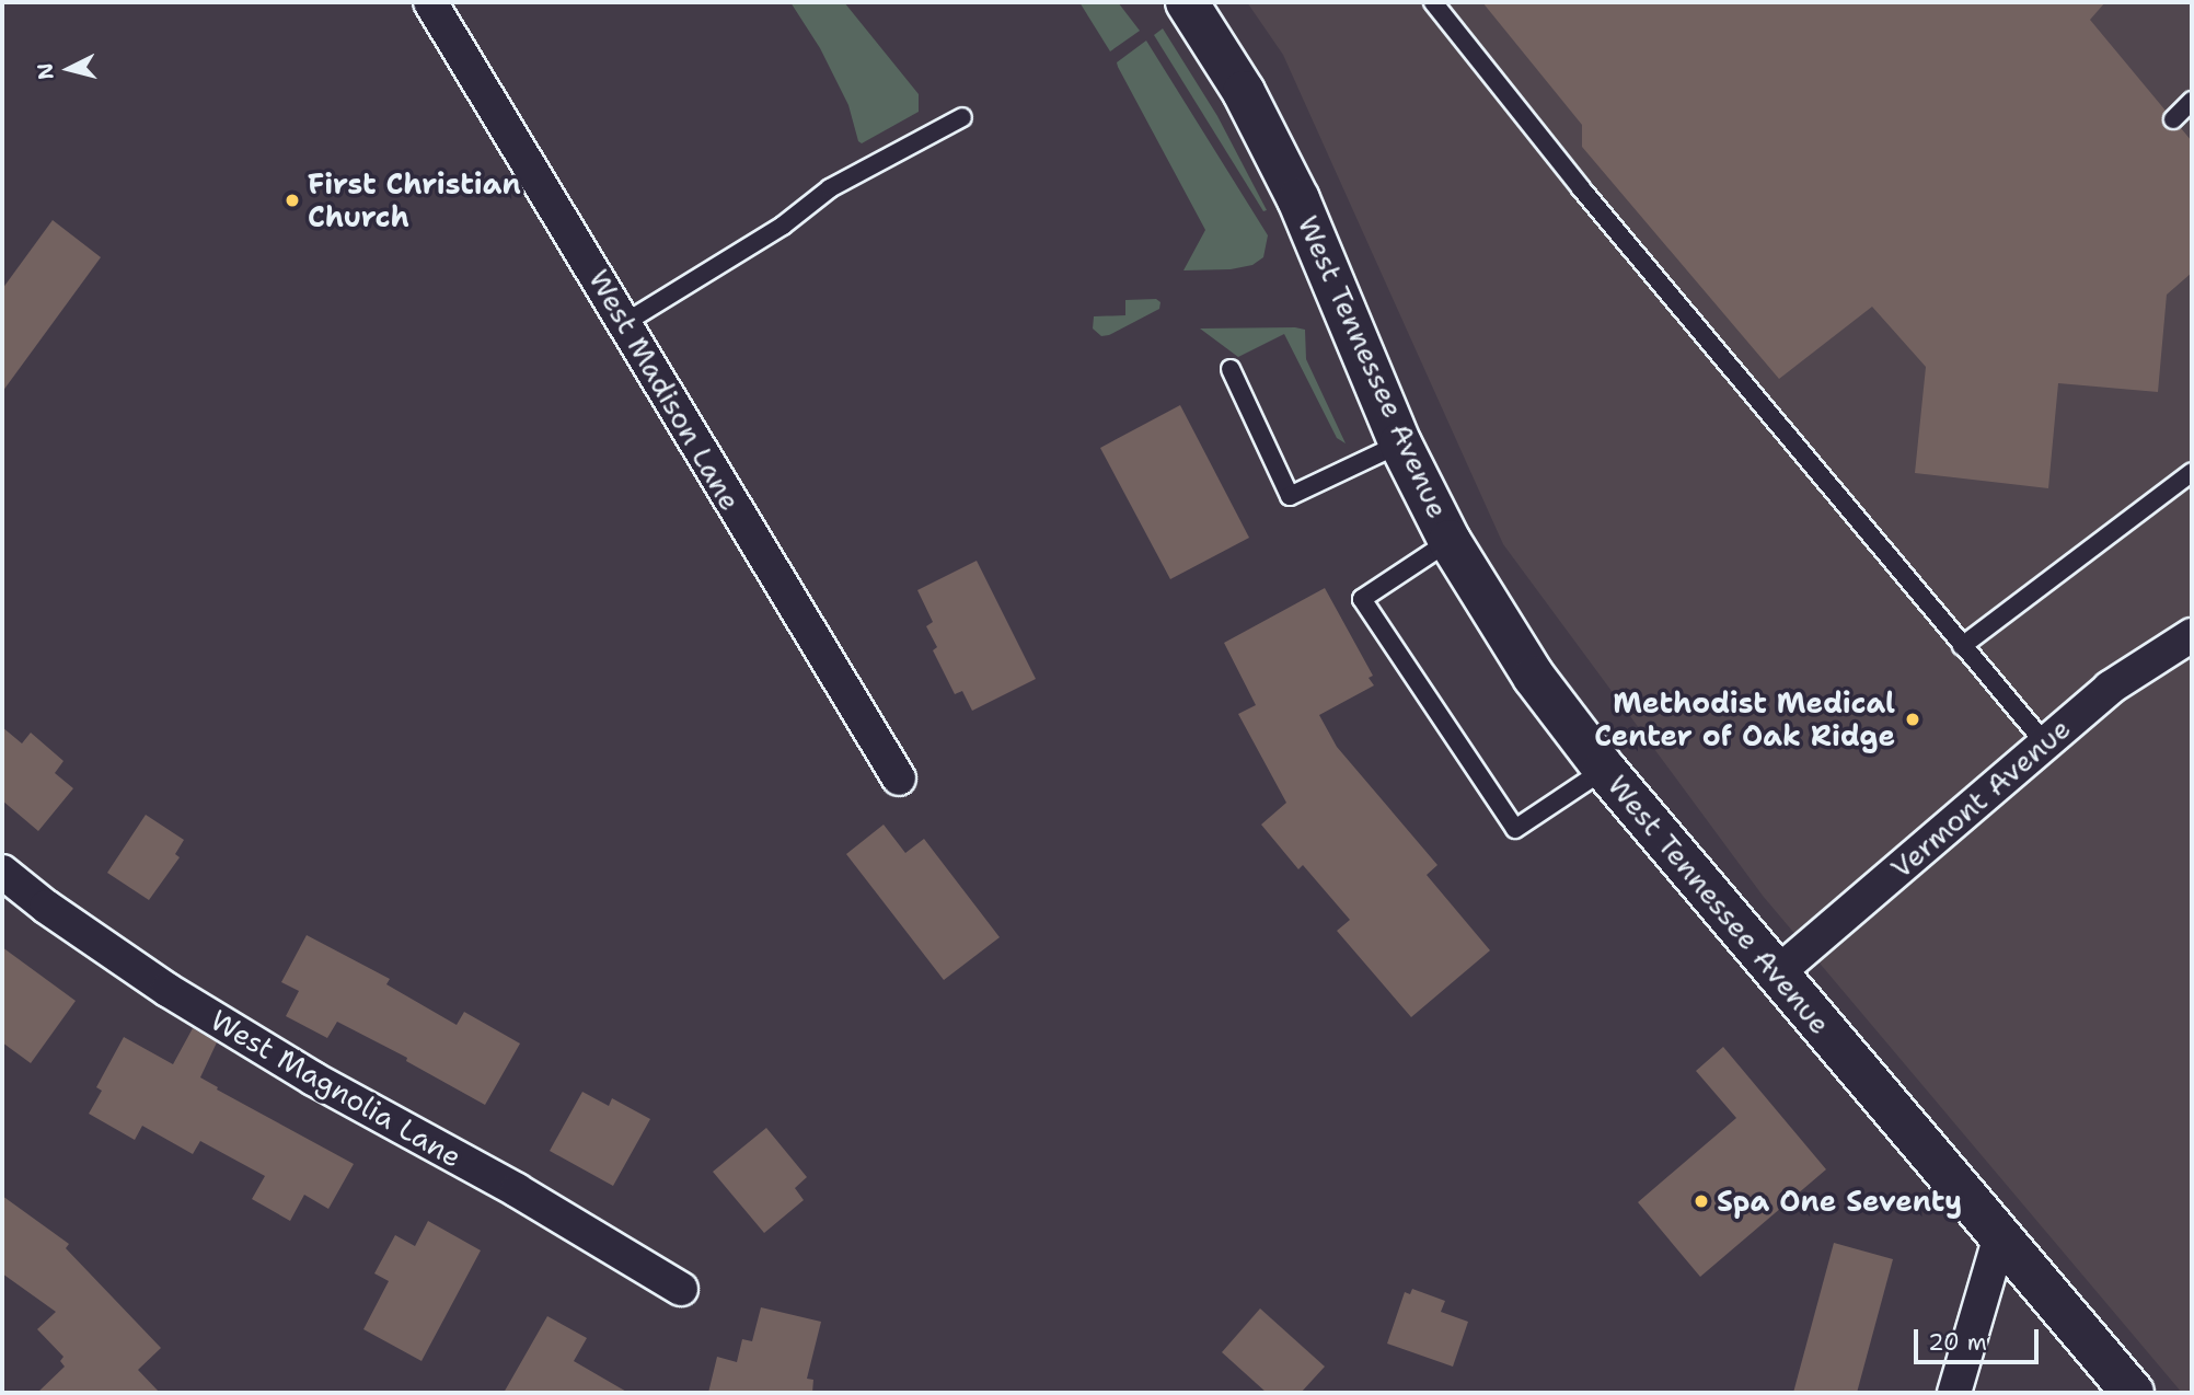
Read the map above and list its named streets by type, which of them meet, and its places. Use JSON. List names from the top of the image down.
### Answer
{
  "streets": {
    "street": [
      "West Tennessee Avenue",
      "West Madison Lane",
      "Vermont Avenue",
      "West Magnolia Lane"
    ]
  },
  "crossings": [
    ["West Tennessee Avenue", "Vermont Avenue"]
  ],
  "places": ["First Christian Church", "Methodist Medical Center of Oak Ridge", "Spa One Seventy"],
  "scale_bar": "20 m",
  "north": "left"
}
